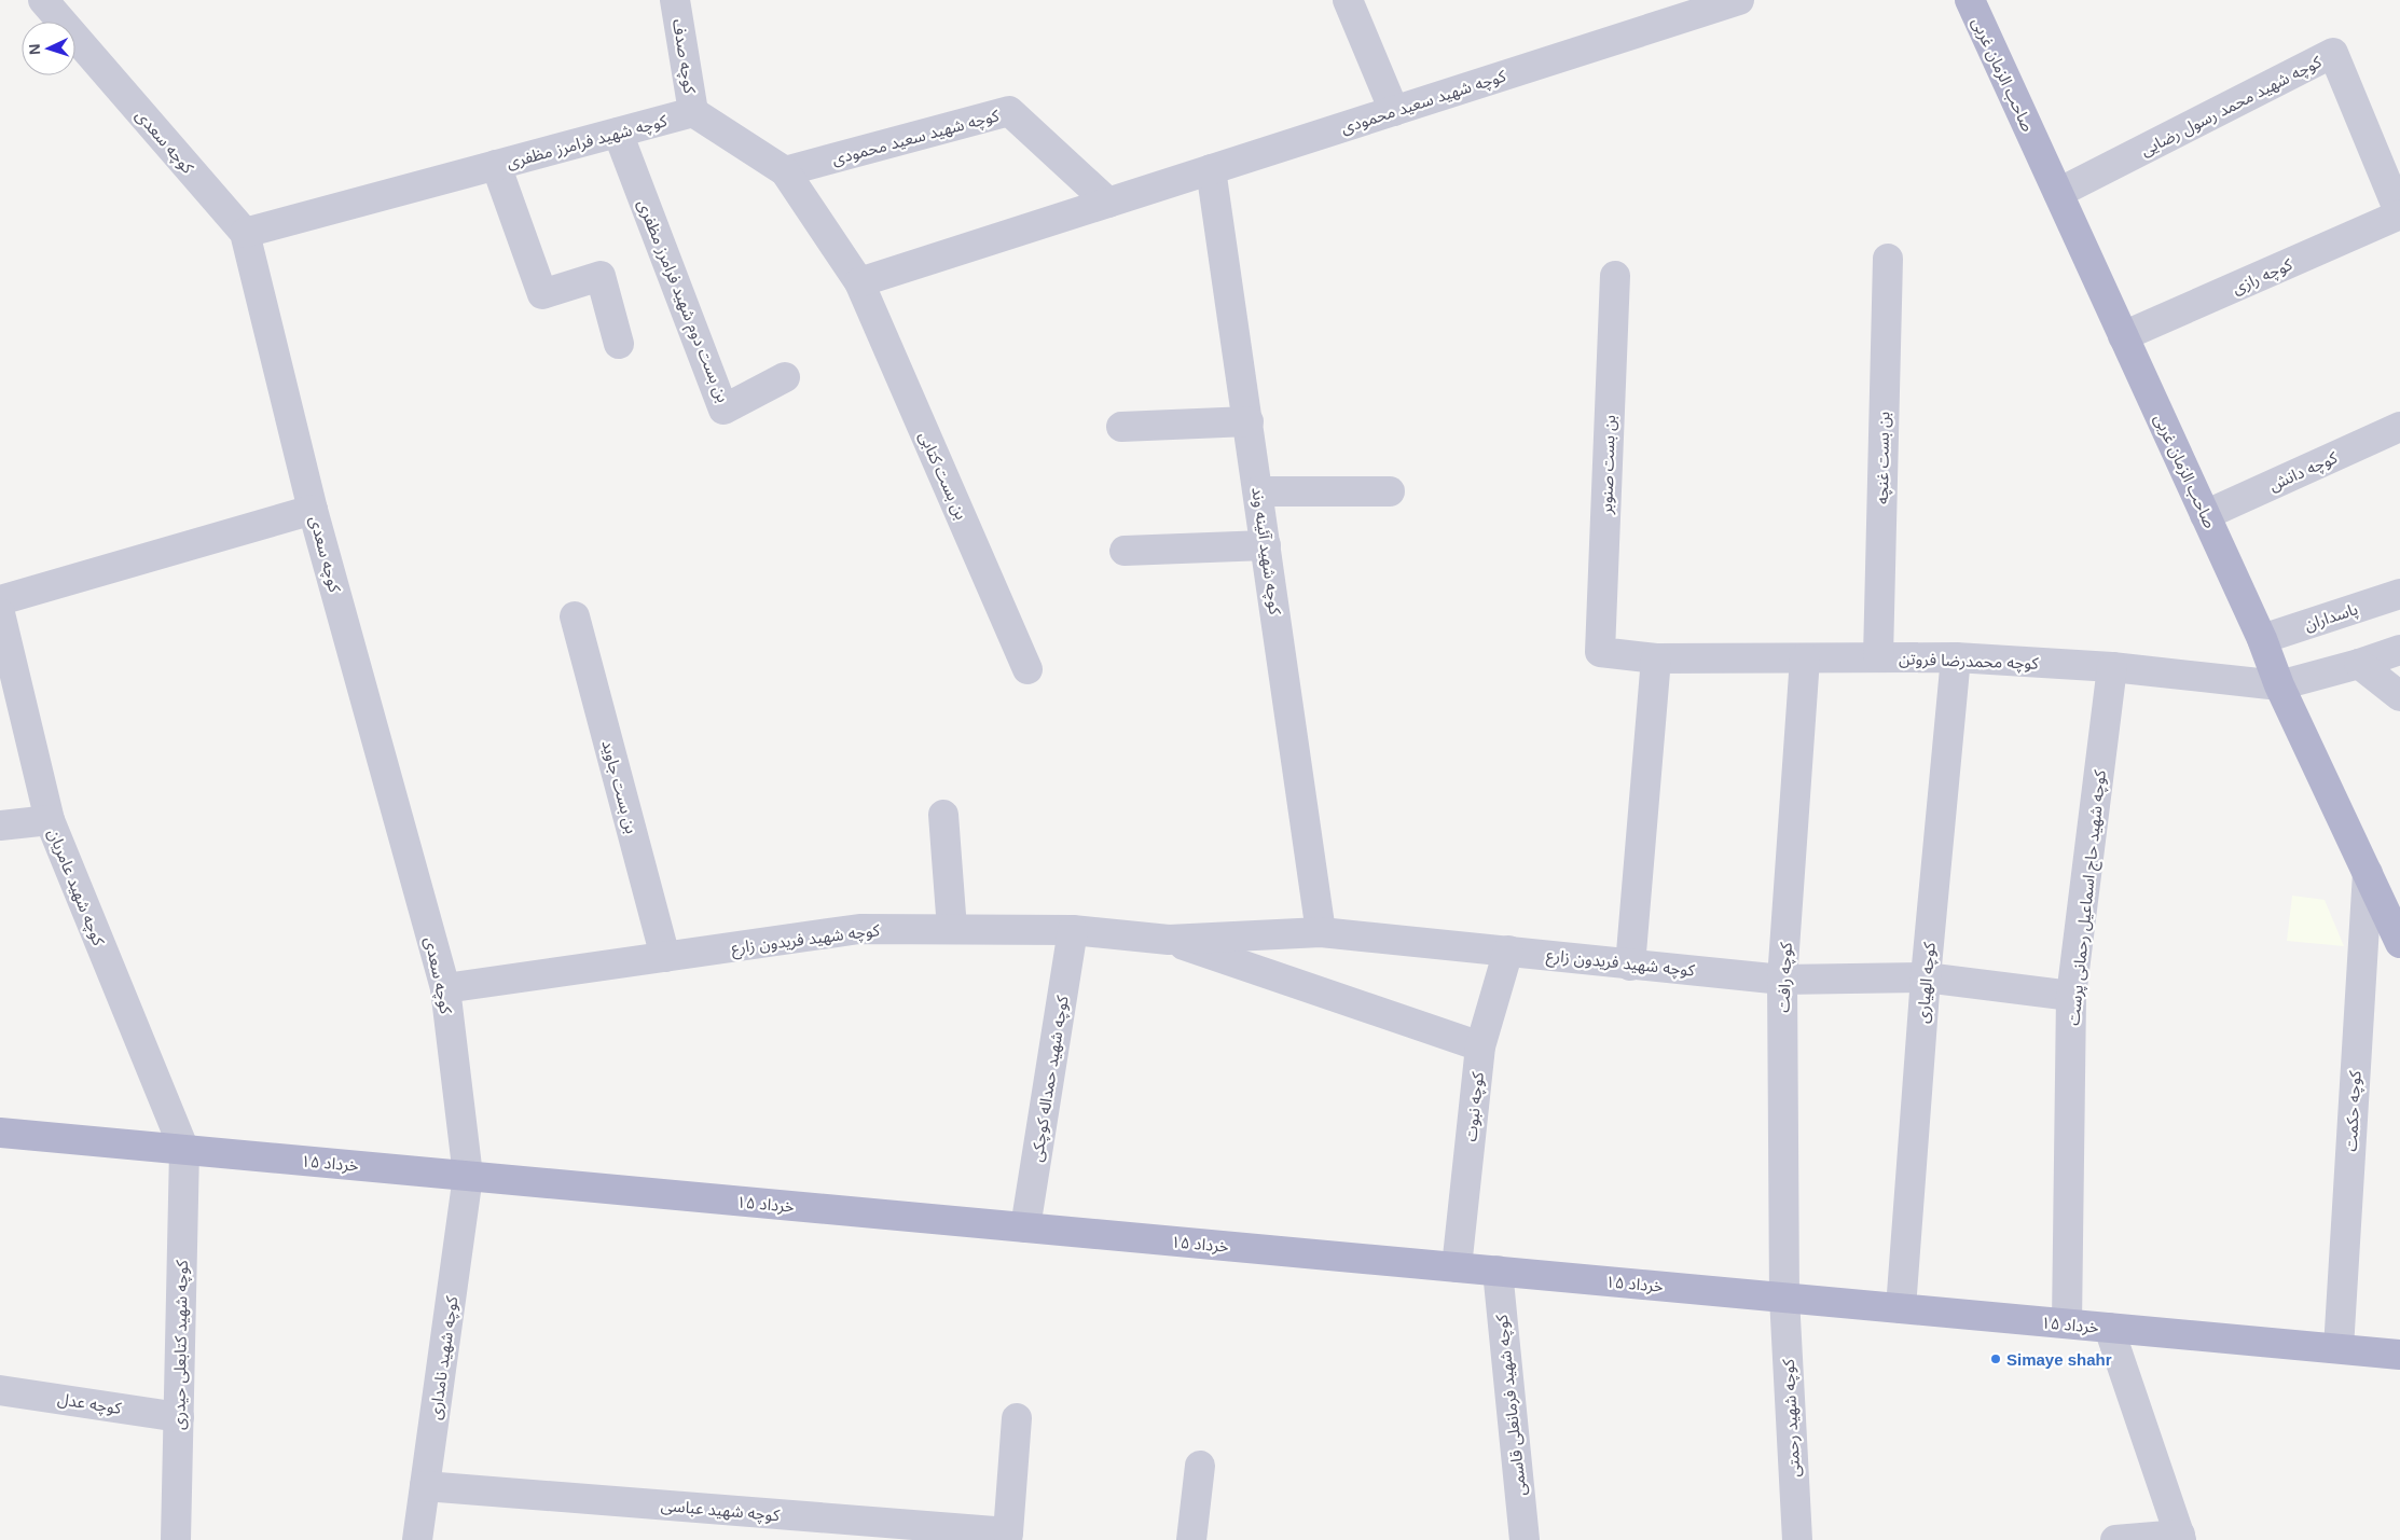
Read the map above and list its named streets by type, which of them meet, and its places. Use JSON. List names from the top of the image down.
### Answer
{
  "streets": {
    "main road": ["صاحب الزمان غربی", "۱۵ خرداد"],
    "street": [
      "کوچه صدف",
      "کوچه شهید سعید محمودی",
      "کوچه شهید محمد رسول رضایی",
      "کوچه سعدی",
      "کوچه شهید فرامرز مظفری",
      "کوچه رازی",
      "بن بست دوم شهید فرامرز مظفری",
      "بن بست غنچه",
      "بن بست صنوبر",
      "کوچه دانش",
      "بن بست کتابی",
      "کوچه شهید آئینه وند",
      "پاسداران",
      "کوچه محمدرضا فروتن",
      "بن بست جاوید",
      "کوچه شهید عامریان",
      "کوچه شهید حاج اسماعیل رحمانی پرست",
      "کوچه شهید فریدون زارع",
      "کوچه رافت",
      "کوچه الهیاری",
      "کوچه شهید حمداله کوچکی",
      "کوچه نبوت",
      "کوچه حکمت",
      "کوچه شهید کتابعلی حیدری",
      "کوچه شهید نامداری",
      "کوچه عدل",
      "کوچه شهید فرمانعلی قاسمی",
      "کوچه شهید رحمتی",
      "کوچه شهید عباسی"
    ]
  },
  "crossings": [
    ["کوچه صدف", "کوچه شهید فرامرز مظفری"],
    ["صاحب الزمان غربی", "کوچه شهید محمد رسول رضایی"],
    ["صاحب الزمان غربی", "کوچه رازی"],
    ["صاحب الزمان غربی", "کوچه دانش"],
    ["صاحب الزمان غربی", "پاسداران"],
    ["صاحب الزمان غربی", "کوچه محمدرضا فروتن"],
    ["صاحب الزمان غربی", "کوچه حکمت"],
    ["کوچه شهید سعید محمودی", "بن بست کتابی"],
    ["کوچه شهید سعید محمودی", "کوچه شهید آئینه وند"],
    ["کوچه شهید محمد رسول رضایی", "کوچه رازی"],
    ["کوچه سعدی", "کوچه شهید فرامرز مظفری"],
    ["کوچه سعدی", "کوچه شهید فریدون زارع"],
    ["کوچه سعدی", "۱۵ خرداد"],
    ["کوچه سعدی", "کوچه شهید نامداری"],
    ["کوچه شهید فرامرز مظفری", "بن بست دوم شهید فرامرز مظفری"],
    ["بن بست غنچه", "کوچه محمدرضا فروتن"],
    ["بن بست صنوبر", "کوچه محمدرضا فروتن"],
    ["کوچه شهید آئینه وند", "کوچه شهید فریدون زارع"],
    ["کوچه محمدرضا فروتن", "کوچه شهید حاج اسماعیل رحمانی پرست"],
    ["کوچه محمدرضا فروتن", "کوچه رافت"],
    ["کوچه محمدرضا فروتن", "کوچه الهیاری"],
    ["بن بست جاوید", "کوچه شهید فریدون زارع"],
    ["کوچه شهید عامریان", "۱۵ خرداد"],
    ["کوچه شهید عامریان", "کوچه شهید کتابعلی حیدری"],
    ["کوچه شهید حاج اسماعیل رحمانی پرست", "کوچه شهید فریدون زارع"],
    ["کوچه شهید حاج اسماعیل رحمانی پرست", "۱۵ خرداد"],
    ["کوچه شهید فریدون زارع", "کوچه رافت"],
    ["کوچه شهید فریدون زارع", "کوچه الهیاری"],
    ["کوچه شهید فریدون زارع", "کوچه شهید حمداله کوچکی"],
    ["کوچه شهید فریدون زارع", "کوچه نبوت"],
    ["کوچه رافت", "۱۵ خرداد"],
    ["کوچه رافت", "کوچه شهید رحمتی"],
    ["کوچه الهیاری", "۱۵ خرداد"],
    ["کوچه شهید حمداله کوچکی", "۱۵ خرداد"],
    ["کوچه نبوت", "۱۵ خرداد"],
    ["کوچه حکمت", "۱۵ خرداد"],
    ["۱۵ خرداد", "کوچه شهید کتابعلی حیدری"],
    ["۱۵ خرداد", "کوچه شهید نامداری"],
    ["۱۵ خرداد", "کوچه شهید فرمانعلی قاسمی"],
    ["۱۵ خرداد", "کوچه شهید رحمتی"],
    ["کوچه شهید کتابعلی حیدری", "کوچه عدل"],
    ["کوچه شهید نامداری", "کوچه شهید عباسی"]
  ],
  "places": ["Simaye shahr"],
  "north": "left"
}
